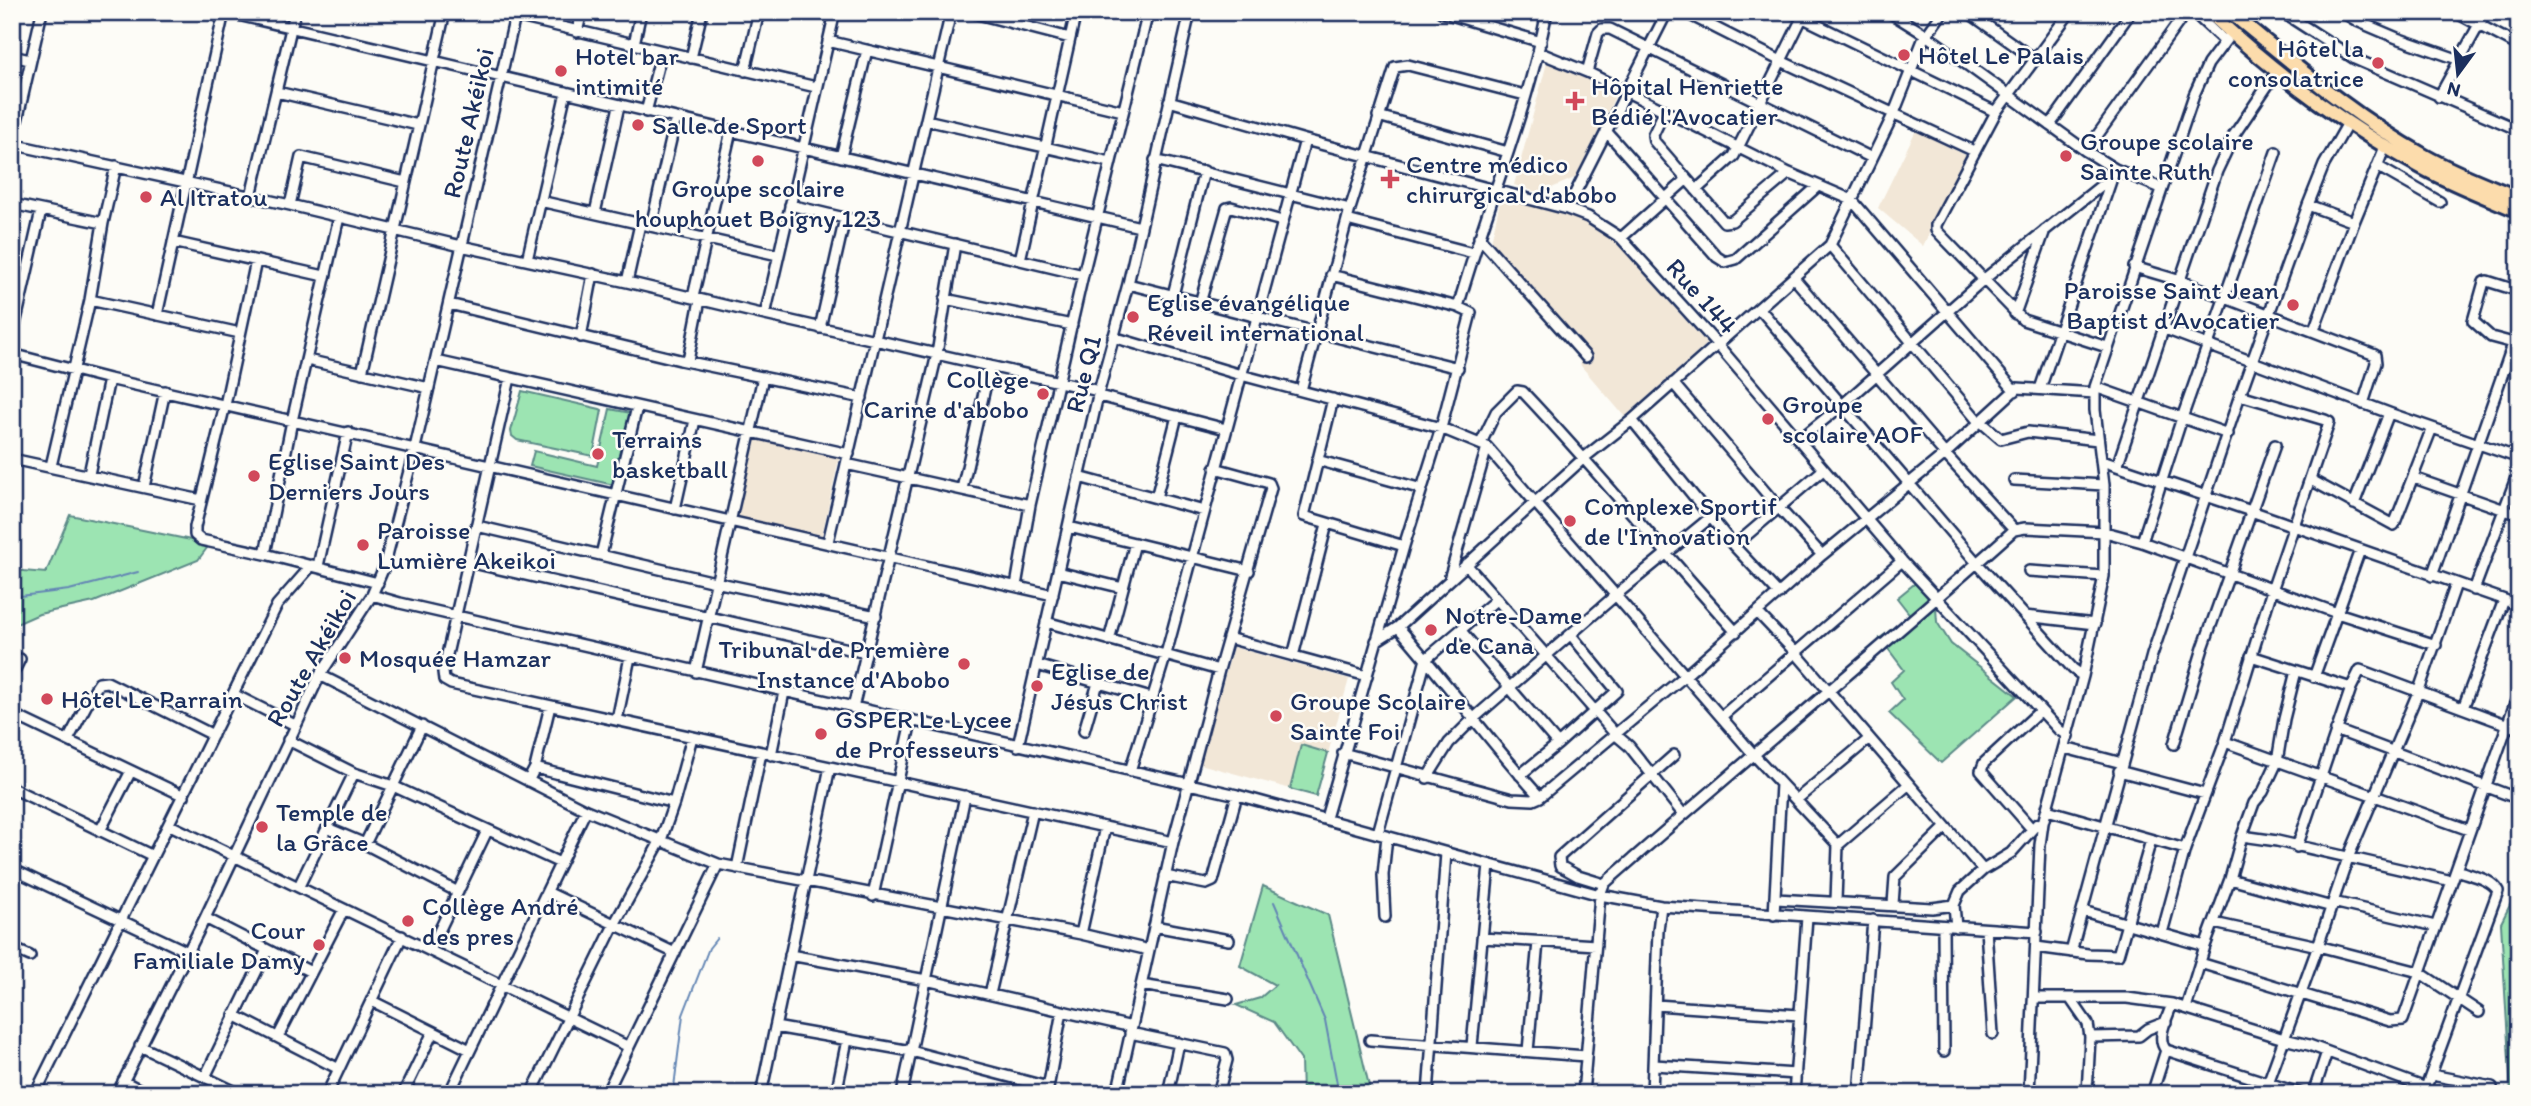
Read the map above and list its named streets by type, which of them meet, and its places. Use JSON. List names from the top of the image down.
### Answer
{
  "streets": {
    "street": ["Route Akéikoi", "Rue 144", "Rue Q1"]
  },
  "crossings": [
    ["Rue 144", "Rue Q1"]
  ],
  "places": {
    "other": [
      "Hôtel Le Palais",
      "Hôtel la consolatrice",
      "Hotel bar intimité",
      "Salle de Sport",
      "Groupe scolaire Sainte Ruth",
      "Groupe scolaire houphouet Boigny 123",
      "Al Itratou",
      "Paroisse Saint Jean Baptist d’Avocatier",
      "Eglise évangélique Réveil international",
      "Collège Carine d'abobo",
      "Groupe scolaire AOF",
      "Terrains basketball",
      "Eglise Saint Des Derniers Jours",
      "Complexe Sportif de l'Innovation",
      "Paroisse Lumière Akeikoi",
      "Notre-Dame de Cana",
      "Mosquée Hamzar",
      "Tribunal de Première Instance d'Abobo",
      "Eglise de Jésus Christ",
      "Hôtel Le Parrain",
      "Groupe Scolaire Sainte Foi",
      "GSPER Le Lycee de Professeurs",
      "Temple de la Grâce",
      "Collège André des pres",
      "Cour Familiale Damy"
    ],
    "health": ["Hôpital Henriette Bédié l'Avocatier", "Centre médico chirurgical d'abobo"]
  },
  "north": "bottom"
}
